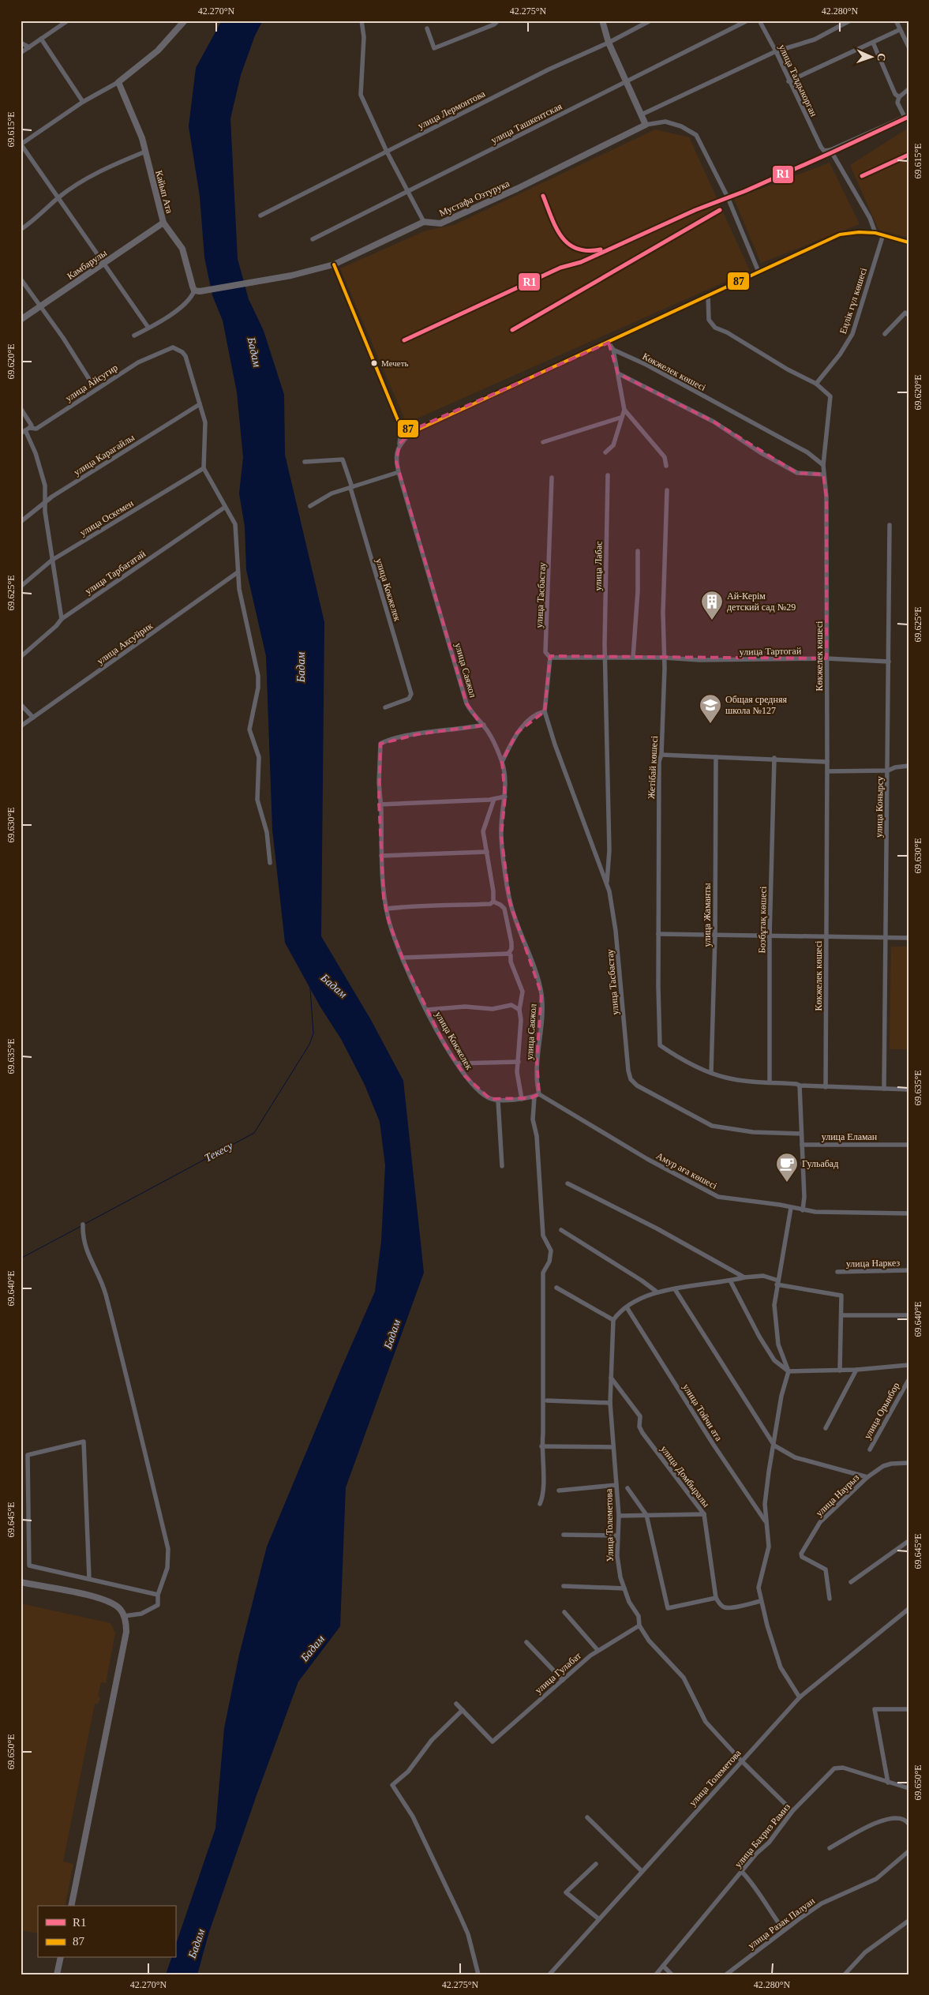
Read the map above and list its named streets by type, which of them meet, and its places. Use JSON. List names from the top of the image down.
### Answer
{
  "streets": {
    "street": [
      "улица Талдыкорган",
      "улица Лермонтова",
      "улица Ташкентская",
      "Кайып Ата",
      "Мустафа Озтурука",
      "Камбарулы",
      "Еңлік гүл көшесі",
      "Көкжелек көшесі",
      "улица Айсугир",
      "улица Карагайлы",
      "улица Оскемен",
      "улица Лабас",
      "улица Тарбагатай",
      "улица Кокжелек",
      "улица Тасбастау",
      "улица Аксуйрик",
      "улица Тартогай",
      "улица Саяжол",
      "Жетібай көшесі",
      "улица Конырсу",
      "улица Жаманты",
      "Бозбұтақ көшесі",
      "улица Еламан",
      "Амур аға көшесі",
      "улица Наркез",
      "улица Орынбор",
      "улица Тойчи ата",
      "улица Домбыралы",
      "улица Наурыз",
      "Улица Толеметова",
      "улица Гулабат",
      "улица Толеметова",
      "улица Бахриз Рамиз",
      "улица Разак Палуан"
    ]
  },
  "crossings": [
    ["Кайып Ата", "Мустафа Озтурука"],
    ["Кайып Ата", "Камбарулы"],
    ["Көкжелек көшесі", "улица Тартогай"],
    ["улица Айсугир", "улица Карагайлы"],
    ["улица Лабас", "улица Тасбастау"],
    ["улица Лабас", "улица Тартогай"],
    ["улица Кокжелек", "улица Саяжол"],
    ["улица Кокжелек", "Амур аға көшесі"],
    ["улица Тасбастау", "улица Тартогай"],
    ["улица Тартогай", "Жетібай көшесі"],
    ["улица Тартогай", "улица Конырсу"],
    ["улица Саяжол", "Амур аға көшесі"],
    ["Жетібай көшесі", "улица Жаманты"],
    ["улица Домбыралы", "Улица Толеметова"],
    ["Улица Толеметова", "улица Гулабат"],
    ["Улица Толеметова", "улица Толеметова"],
    ["Улица Толеметова", "улица Бахриз Рамиз"]
  ],
  "water": ["Бадам", "Текесу"],
  "places": {
    "other": ["Мечеть"],
    "building": ["Ай-Керім детский сад №29"],
    "school or university": ["Общая средняя школа №127"],
    "cafe": ["Гульабад"]
  },
  "lines": ["transit line R1", "transit line 87"],
  "legend": ["R1", "87"],
  "north": "right",
  "coordinates": [
    "42.270°N",
    "42.275°N",
    "42.280°N",
    "69.615°E",
    "69.620°E",
    "69.625°E",
    "69.630°E",
    "69.635°E",
    "69.640°E",
    "69.645°E",
    "69.650°E"
  ]
}
